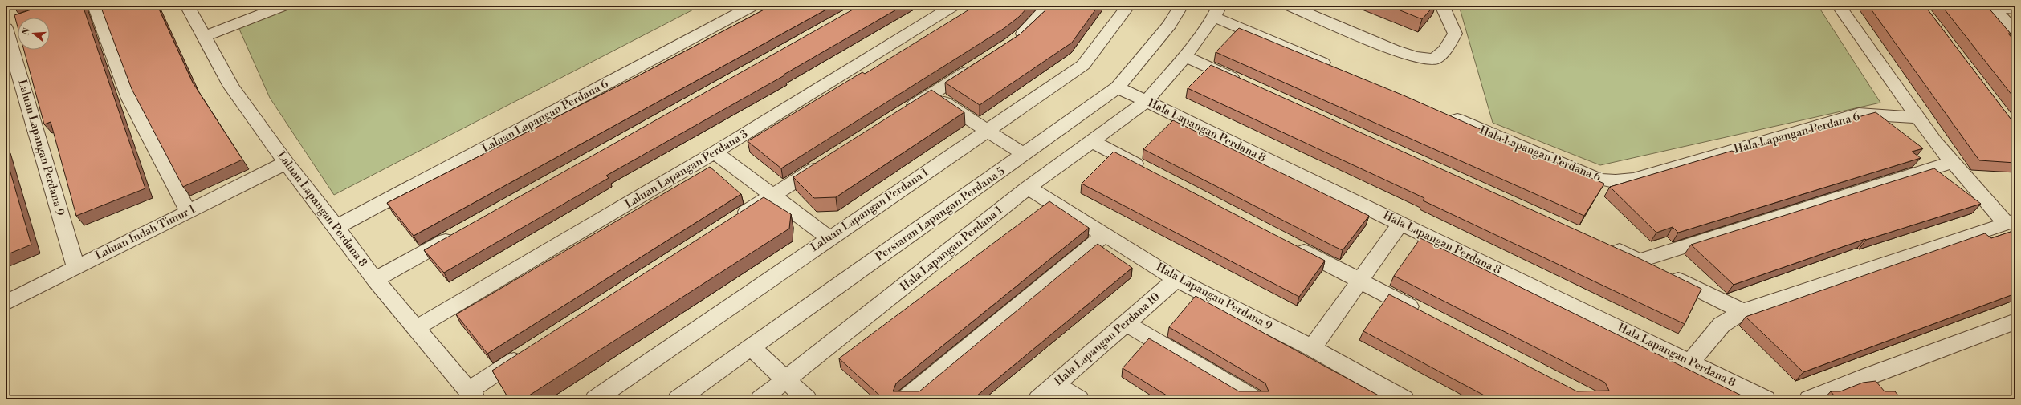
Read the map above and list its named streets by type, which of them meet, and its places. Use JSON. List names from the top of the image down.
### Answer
{
  "streets": {
    "street": [
      "Laluan Lapangan Perdana 6",
      "Hala Lapangan Perdana 8",
      "Hala Lapangan Perdana 6",
      "Laluan Lapangan Perdana 9",
      "Laluan Lapangan Perdana 3",
      "Laluan Lapangan Perdana 8",
      "Laluan Lapangan Perdana 1",
      "Persiaran Lapangan Perdana 5",
      "Laluan Indah Timur 1",
      "Hala Lapangan Perdana 1",
      "Hala Lapangan Perdana 9",
      "Hala Lapangan Perdana 10"
    ]
  },
  "crossings": [
    ["Laluan Lapangan Perdana 6", "Laluan Lapangan Perdana 8"],
    ["Hala Lapangan Perdana 8", "Persiaran Lapangan Perdana 5"],
    ["Hala Lapangan Perdana 8", "Hala Lapangan Perdana 1"],
    ["Laluan Lapangan Perdana 9", "Laluan Indah Timur 1"],
    ["Laluan Lapangan Perdana 3", "Laluan Lapangan Perdana 8"],
    ["Laluan Lapangan Perdana 8", "Laluan Indah Timur 1"],
    ["Hala Lapangan Perdana 1", "Hala Lapangan Perdana 9"],
    ["Hala Lapangan Perdana 9", "Hala Lapangan Perdana 10"]
  ],
  "north": "left"
}
